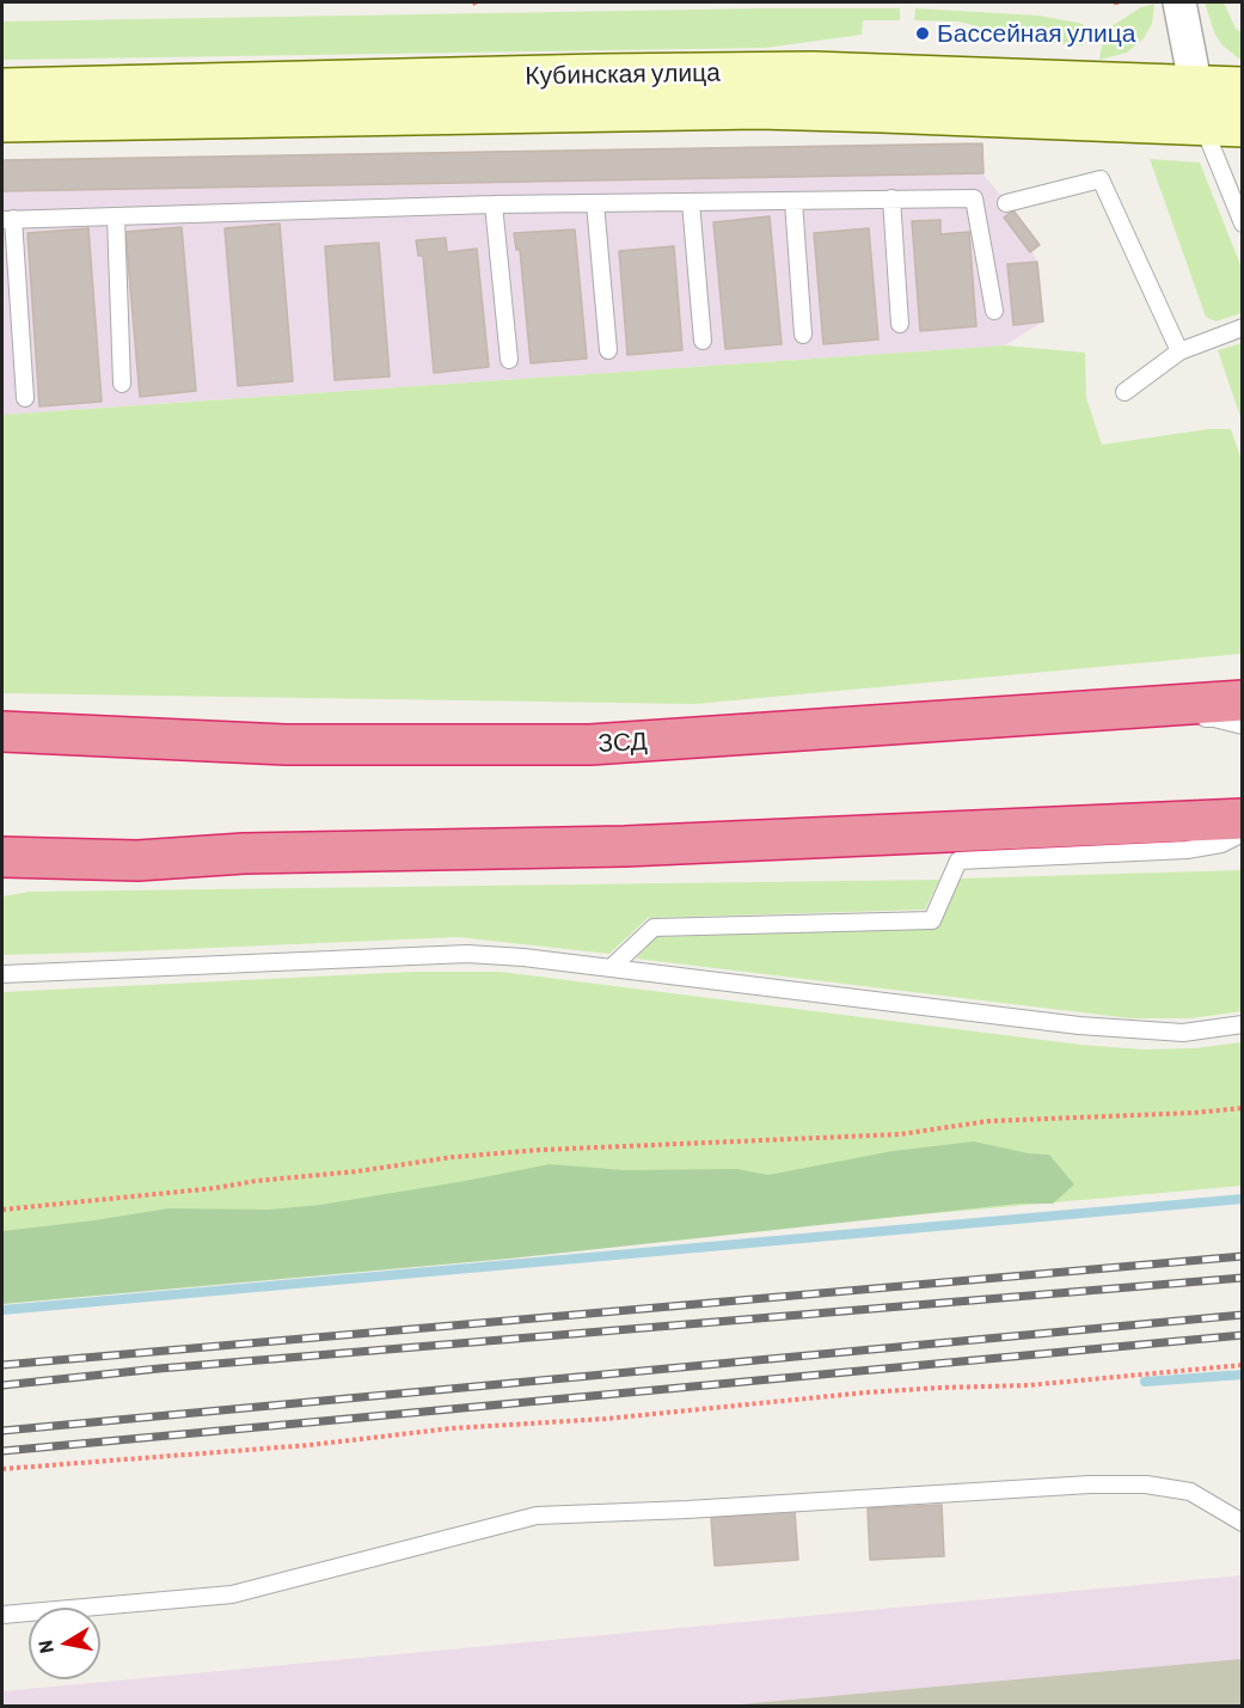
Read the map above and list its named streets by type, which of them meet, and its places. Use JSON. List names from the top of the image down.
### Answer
{
  "streets": {
    "highway": ["ЗСД"],
    "main road": ["Кубинская улица"]
  },
  "places": ["Бассейная улица"],
  "north": "left"
}
